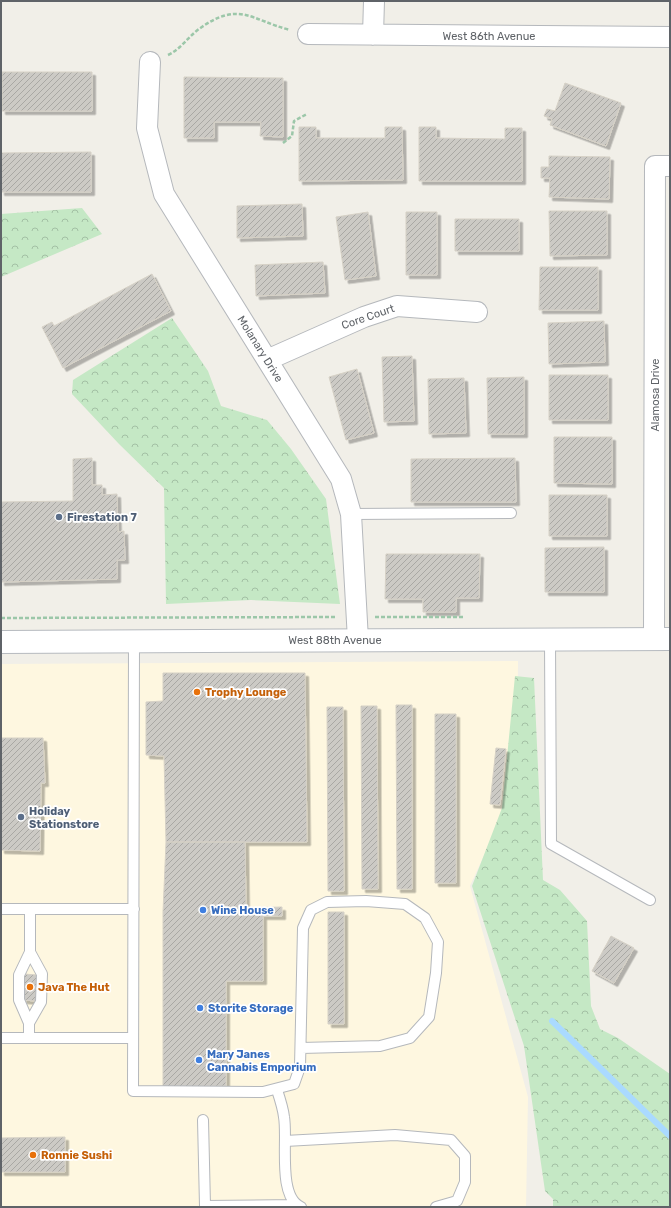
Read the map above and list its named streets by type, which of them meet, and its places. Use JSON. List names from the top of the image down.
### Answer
{
  "streets": {
    "street": [
      "West 86th Avenue",
      "Core Court",
      "Molanary Drive",
      "Alamosa Drive",
      "West 88th Avenue"
    ]
  },
  "crossings": [
    ["Core Court", "Molanary Drive"],
    ["Molanary Drive", "West 88th Avenue"],
    ["Alamosa Drive", "West 88th Avenue"]
  ],
  "places": [
    "Firestation 7",
    "Trophy Lounge",
    "Holiday Stationstore",
    "Wine House",
    "Java The Hut",
    "Storite Storage",
    "Mary Janes Cannabis Emporium",
    "Ronnie Sushi"
  ]
}
